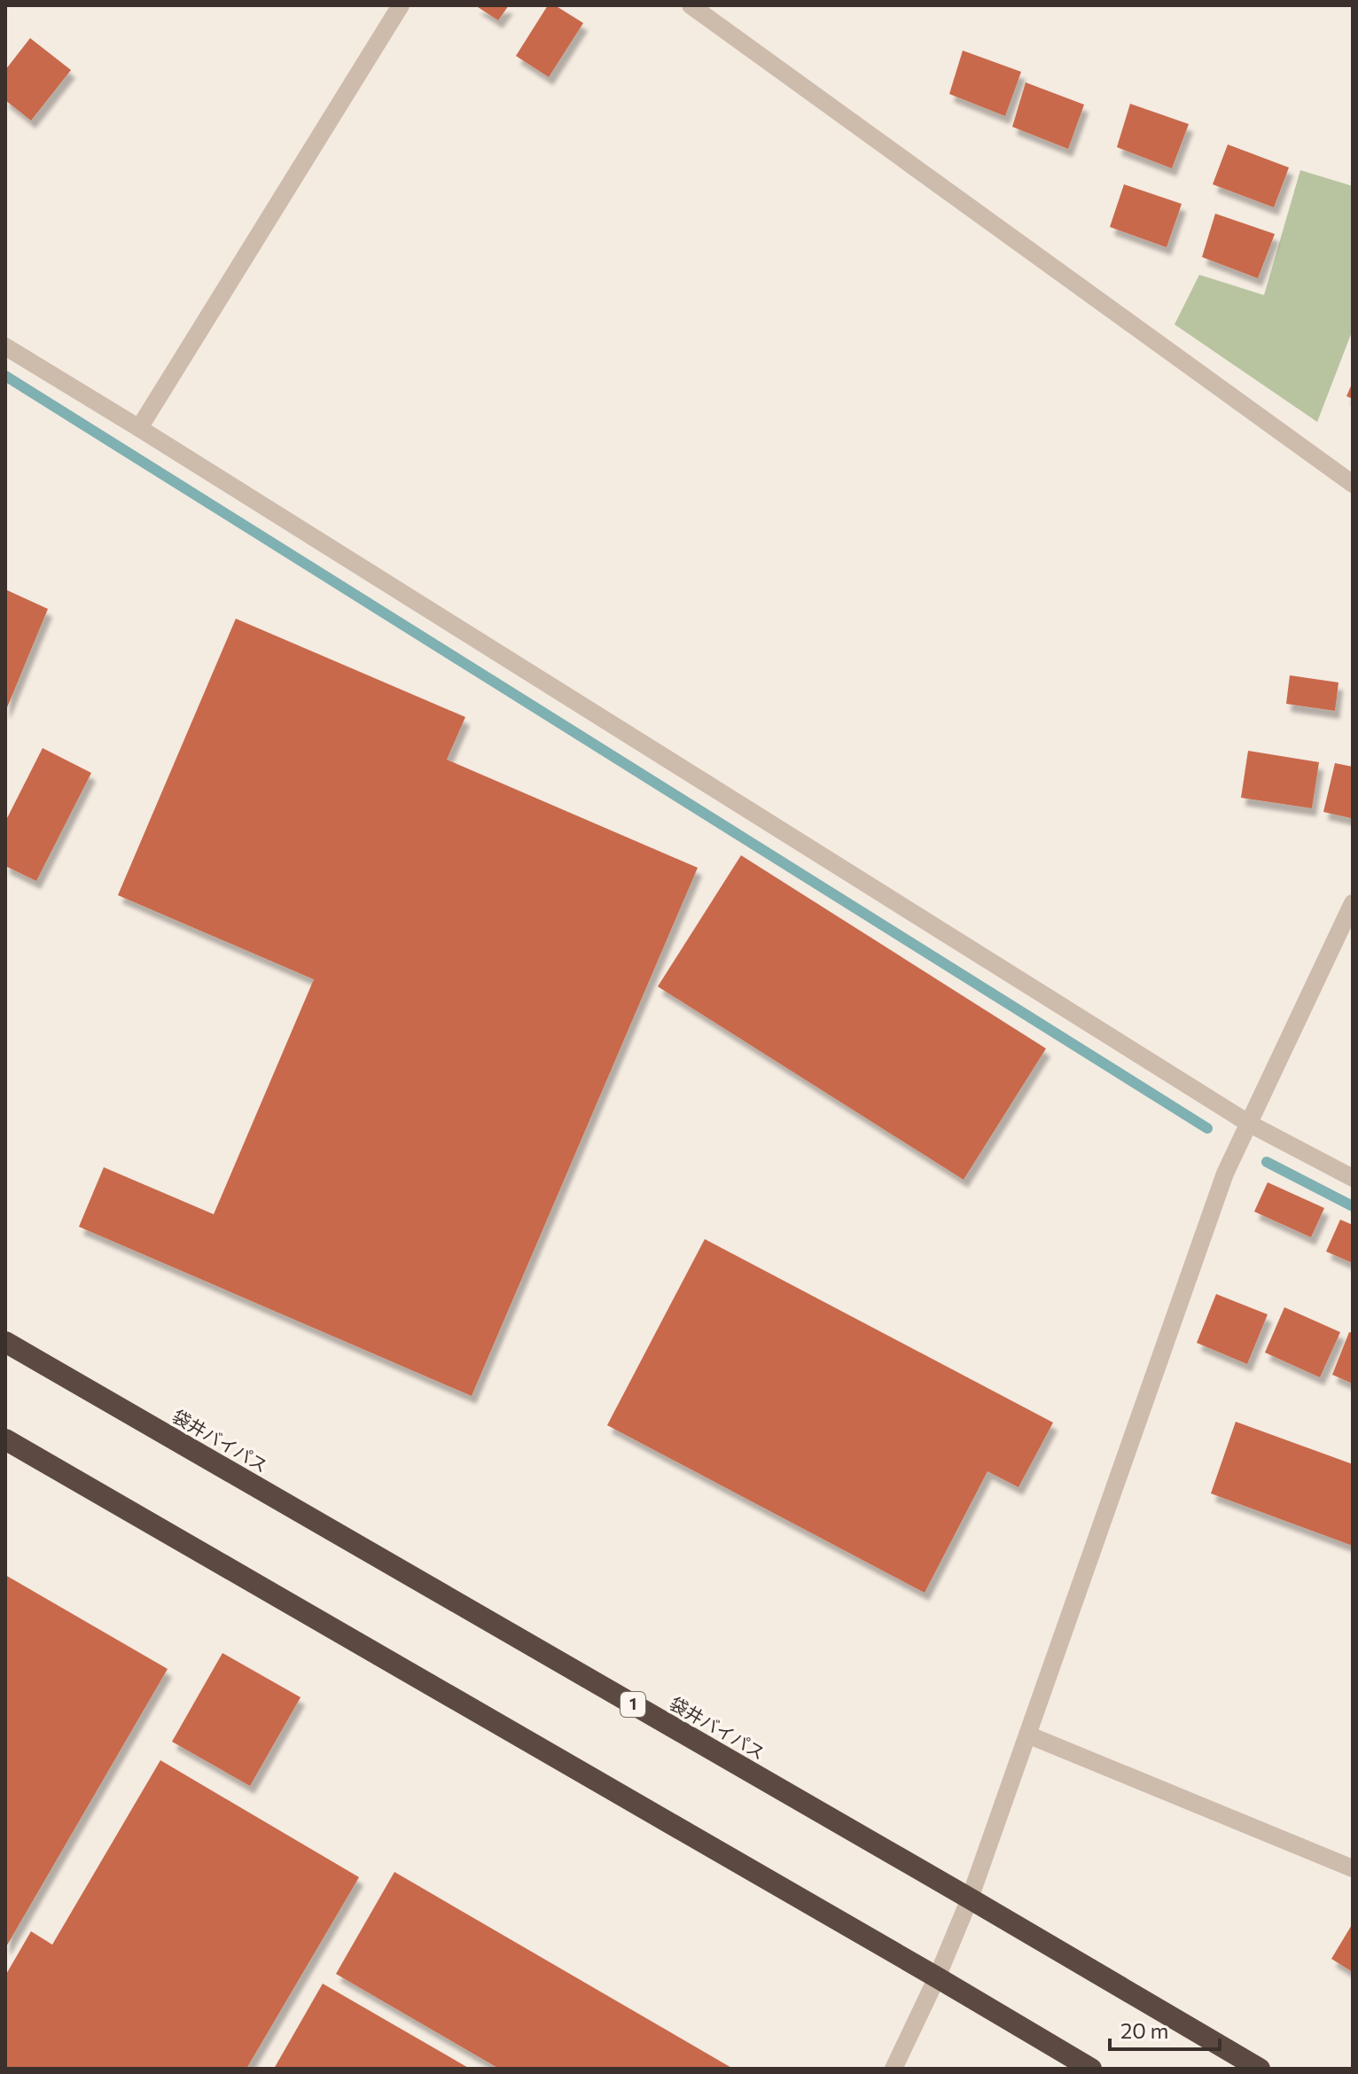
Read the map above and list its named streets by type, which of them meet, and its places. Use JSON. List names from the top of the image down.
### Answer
{
  "streets": {
    "highway": ["袋井バイパス", "1"]
  },
  "scale_bar": "20 m"
}
